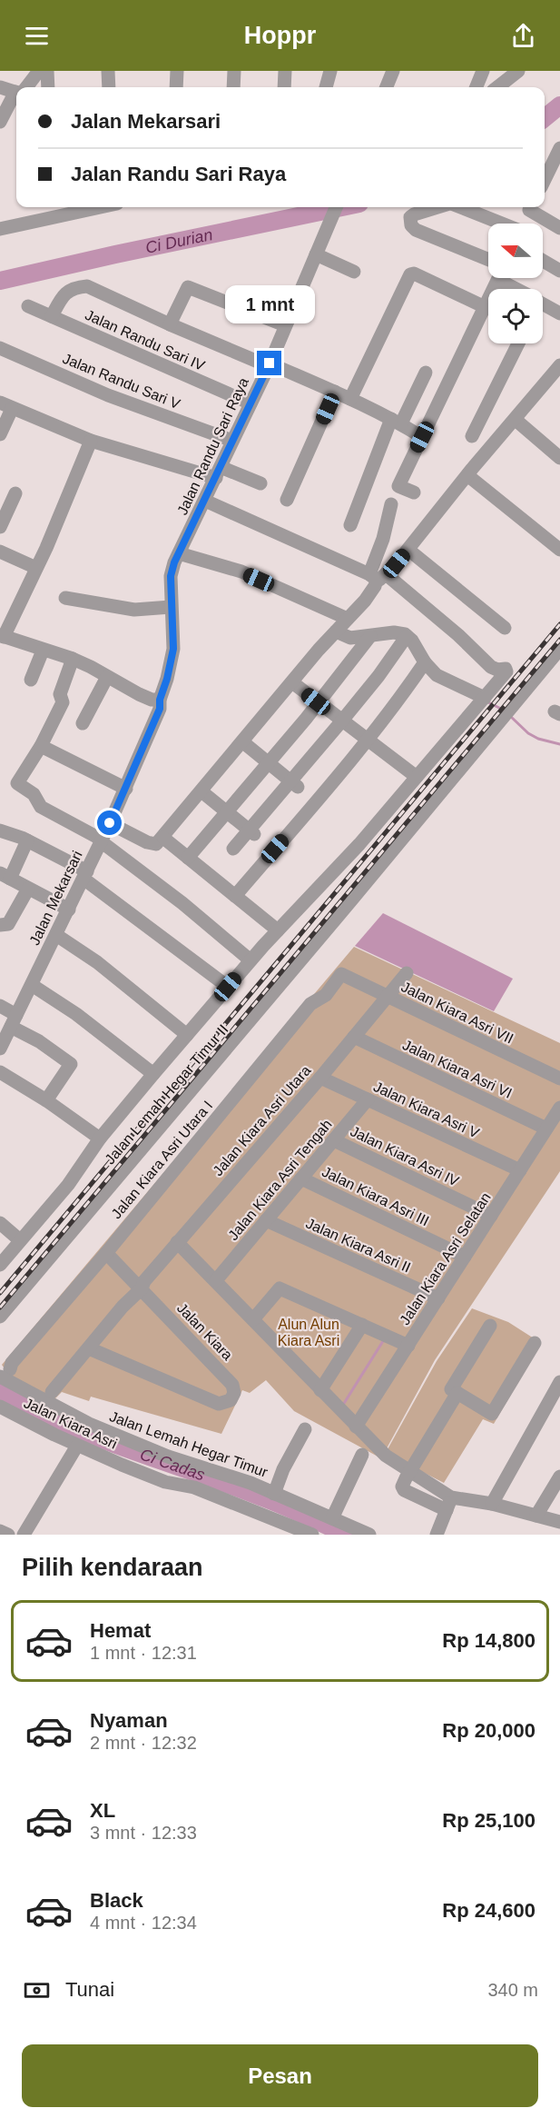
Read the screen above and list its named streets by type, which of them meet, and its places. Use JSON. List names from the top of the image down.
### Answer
{
  "streets": {
    "street": [
      "Jalan Randu Sari IV",
      "Jalan Randu Sari V",
      "Jalan Randu Sari Raya",
      "Jalan Mekarsari",
      "Jalan Kiara Asri VII",
      "Jalan Kiara Asri VI",
      "Jalan Lemah Hegar Timur II",
      "Jalan Kiara Asri V",
      "Jalan Kiara Asri Utara",
      "Jalan Kiara Asri IV",
      "Jalan Kiara Asri Utara I",
      "Jalan Kiara Asri Tengah",
      "Jalan Kiara Asri III",
      "Jalan Kiara Asri II",
      "Jalan Kiara Asri Selatan",
      "Jalan Kiara",
      "Jalan Kiara Asri",
      "Jalan Lemah Hegar Timur"
    ]
  },
  "crossings": [
    ["Jalan Randu Sari IV", "Jalan Randu Sari Raya"],
    ["Jalan Randu Sari V", "Jalan Randu Sari Raya"],
    ["Jalan Randu Sari Raya", "Jalan Mekarsari"],
    ["Jalan Kiara Asri VII", "Jalan Kiara Asri Utara"],
    ["Jalan Kiara Asri VII", "Jalan Kiara Asri Utara I"],
    ["Jalan Kiara Asri VI", "Jalan Kiara Asri Utara"],
    ["Jalan Kiara Asri VI", "Jalan Kiara Asri Selatan"],
    ["Jalan Kiara Asri V", "Jalan Kiara Asri Utara"],
    ["Jalan Kiara Asri V", "Jalan Kiara Asri Tengah"],
    ["Jalan Kiara Asri V", "Jalan Kiara Asri Selatan"],
    ["Jalan Kiara Asri Utara", "Jalan Kiara"],
    ["Jalan Kiara Asri IV", "Jalan Kiara Asri Tengah"],
    ["Jalan Kiara Asri IV", "Jalan Kiara Asri Selatan"],
    ["Jalan Kiara Asri Utara I", "Jalan Lemah Hegar Timur"],
    ["Jalan Kiara Asri Tengah", "Jalan Kiara Asri III"],
    ["Jalan Kiara Asri Tengah", "Jalan Kiara Asri II"],
    ["Jalan Kiara Asri III", "Jalan Kiara Asri Selatan"],
    ["Jalan Kiara Asri II", "Jalan Kiara Asri Selatan"]
  ],
  "water": ["Ci Durian", "Ci Cadas"],
  "parks": ["Alun Alun Kiara Asri"],
  "north": "left",
  "page": {
    "header": "Hoppr",
    "banner": ["Jalan Mekarsari", "Jalan Randu Sari Raya"],
    "bubble": "1 mnt",
    "heading": "Pilih kendaraan",
    "list": [
      {
        "name": "Hemat",
        "note": "1 mnt · 12:31",
        "value": "Rp 14,800"
      },
      {
        "name": "Nyaman",
        "note": "2 mnt · 12:32",
        "value": "Rp 20,000"
      },
      {
        "name": "XL",
        "note": "3 mnt · 12:33",
        "value": "Rp 25,100"
      },
      {
        "name": "Black",
        "note": "4 mnt · 12:34",
        "value": "Rp 24,600"
      }
    ],
    "pay": ["Tunai", "340 m"],
    "buttons": "Pesan"
  }
}
